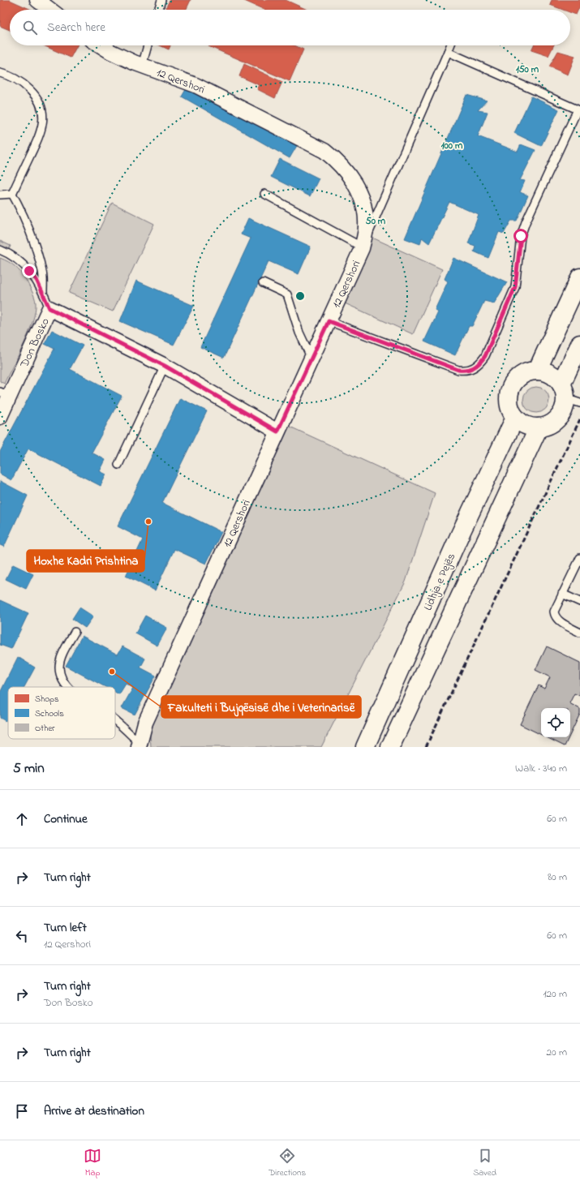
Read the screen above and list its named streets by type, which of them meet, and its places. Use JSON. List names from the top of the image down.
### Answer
{
  "streets": {
    "highway": ["Lidhja e Pejës"],
    "street": ["12 Qershori", "Don Bosko"]
  },
  "crossings": [
    ["12 Qershori", "Don Bosko"]
  ],
  "places": ["Hoxhe Kadri Prishtina", "Fakulteti i Bujqësisë dhe i Veterinarisë"],
  "legend": ["Shops", "Schools", "Other"],
  "page": {
    "search": "Search here",
    "heading": ["5 min", "Walk · 340 m"],
    "list": [
      ["Continue", "60 m"],
      ["Turn right", "80 m"],
      ["Turn left", "12 Qershori", "60 m"],
      ["Turn right", "Don Bosko", "120 m"],
      ["Turn right", "20 m"],
      "Arrive at destination"
    ],
    "nav": ["Map", "Directions", "Saved"]
  },
  "rings": ["150 m", "100 m", "50 m"]
}
